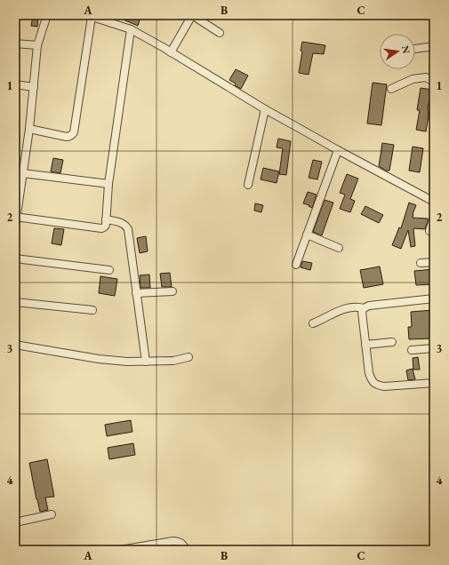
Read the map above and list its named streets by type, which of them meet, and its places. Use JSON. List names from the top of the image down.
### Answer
{
  "north": "right",
  "grid": {
    "columns": ["A", "B", "C"],
    "rows": [
      "1",
      "2",
      "3",
      "4"
    ]
  }
}
